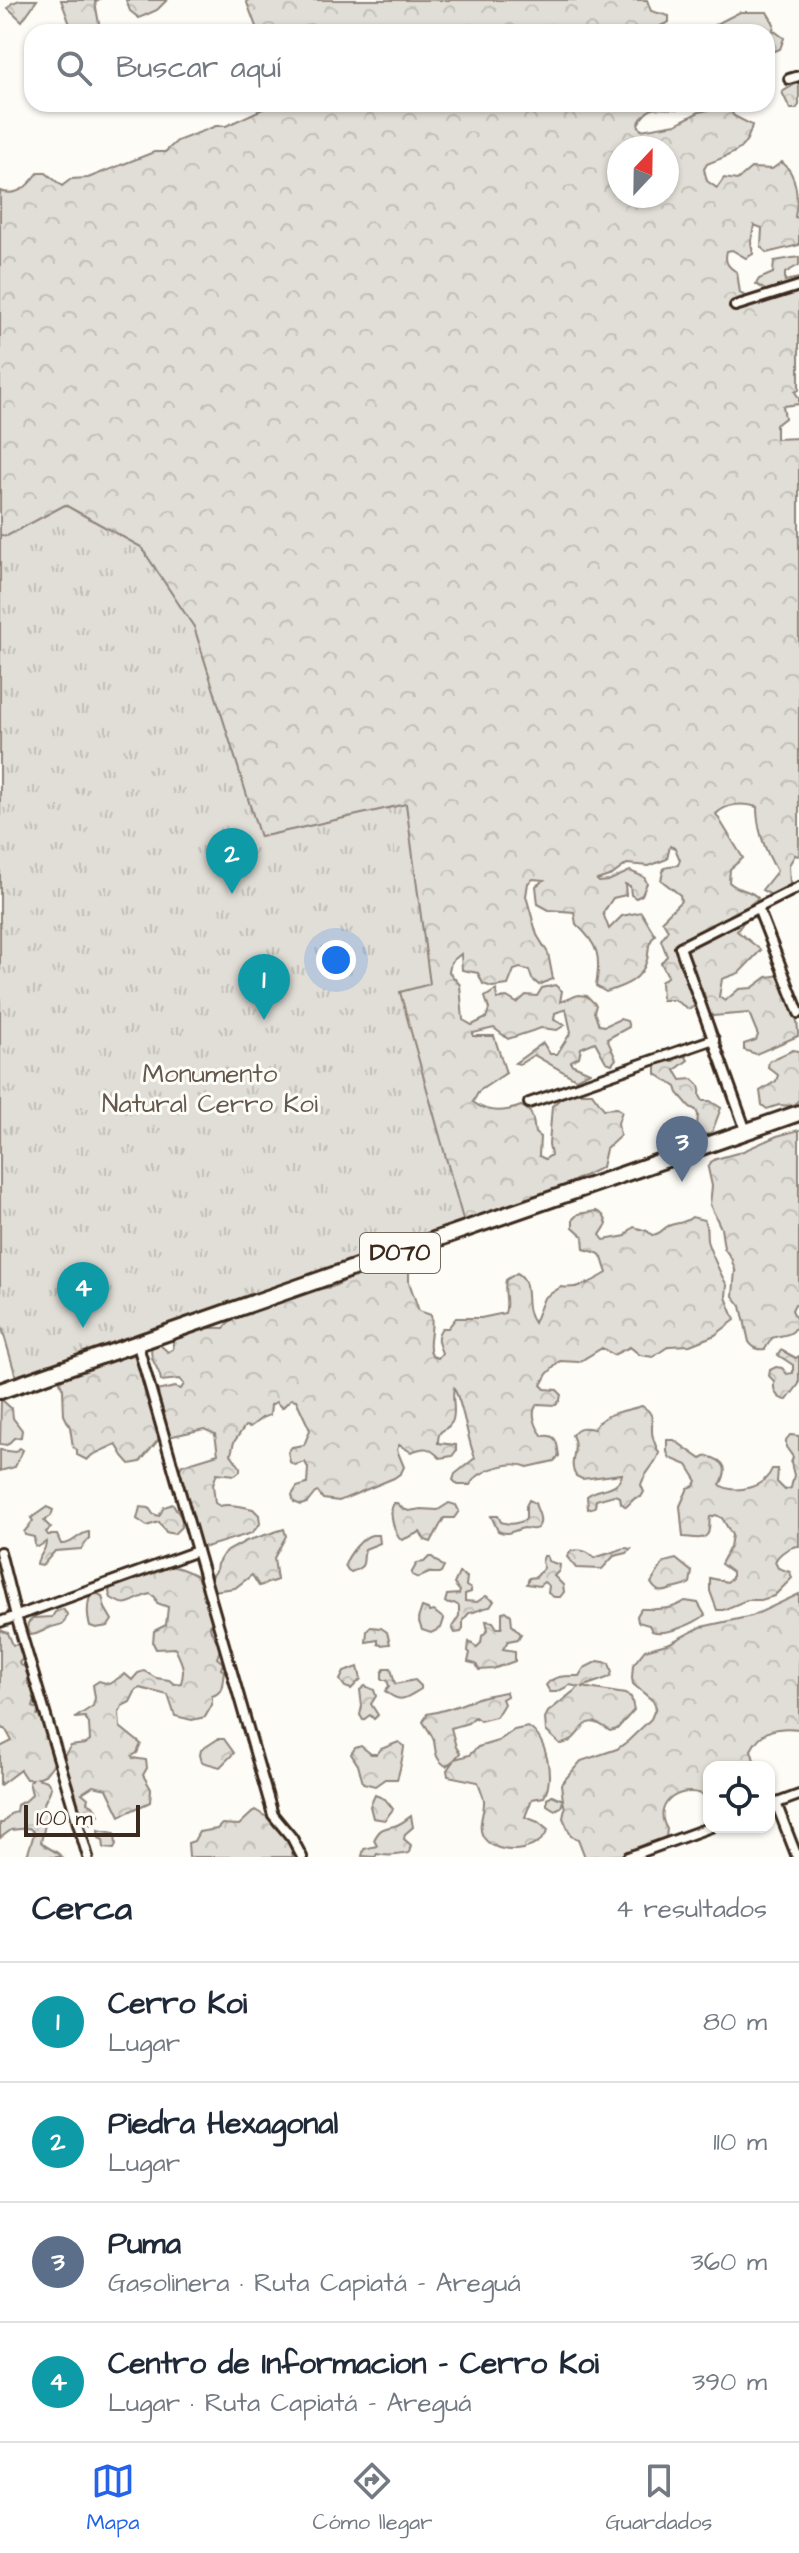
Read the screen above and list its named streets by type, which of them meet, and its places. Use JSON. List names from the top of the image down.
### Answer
{
  "streets": {
    "main road": ["D070"]
  },
  "parks": ["Monumento Natural Cerro Koi"],
  "scale_bar": "100 m",
  "north": "top",
  "page": {
    "search": "Buscar aquí",
    "pins": [
      "2",
      "1",
      "3",
      "4"
    ],
    "scale": "100 m",
    "heading": ["Cerca", "4 resultados"],
    "list": [
      {
        "mark": "1",
        "name": "Cerro Koi",
        "note": "Lugar",
        "value": "80 m"
      },
      {
        "mark": "2",
        "name": "Piedra Hexagonal",
        "note": "Lugar",
        "value": "110 m"
      },
      {
        "mark": "3",
        "name": "Puma",
        "note": "Gasolinera · Ruta Capiatá - Areguá",
        "value": "360 m"
      },
      {
        "mark": "4",
        "name": "Centro de Informacion - Cerro Koi",
        "note": "Lugar · Ruta Capiatá - Areguá",
        "value": "390 m"
      }
    ],
    "nav": ["Mapa", "Cómo llegar", "Guardados"]
  }
}
